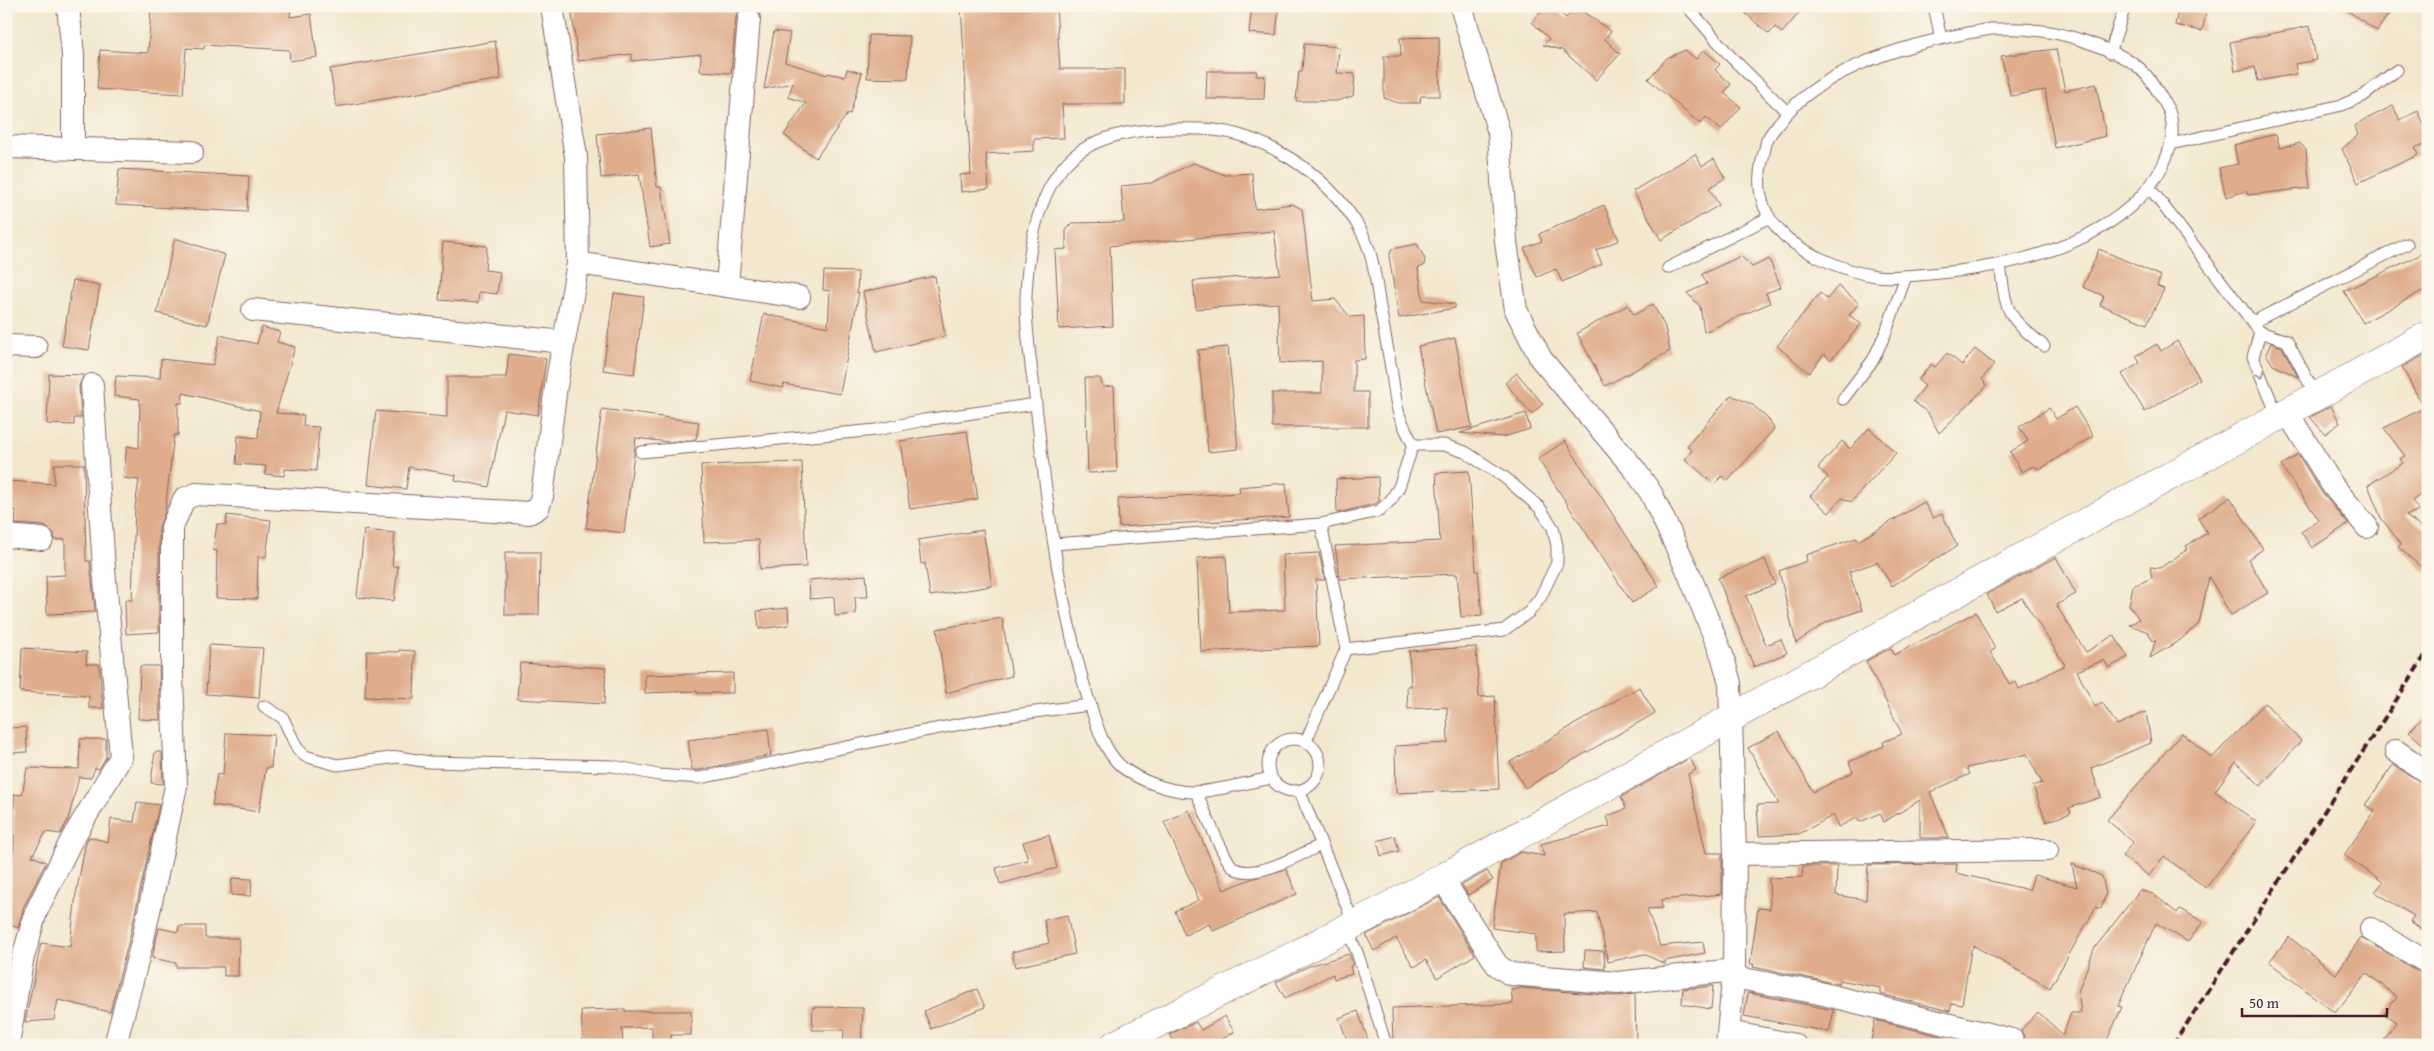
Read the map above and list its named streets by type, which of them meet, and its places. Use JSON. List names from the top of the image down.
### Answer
{
  "scale_bar": "50 m"
}
